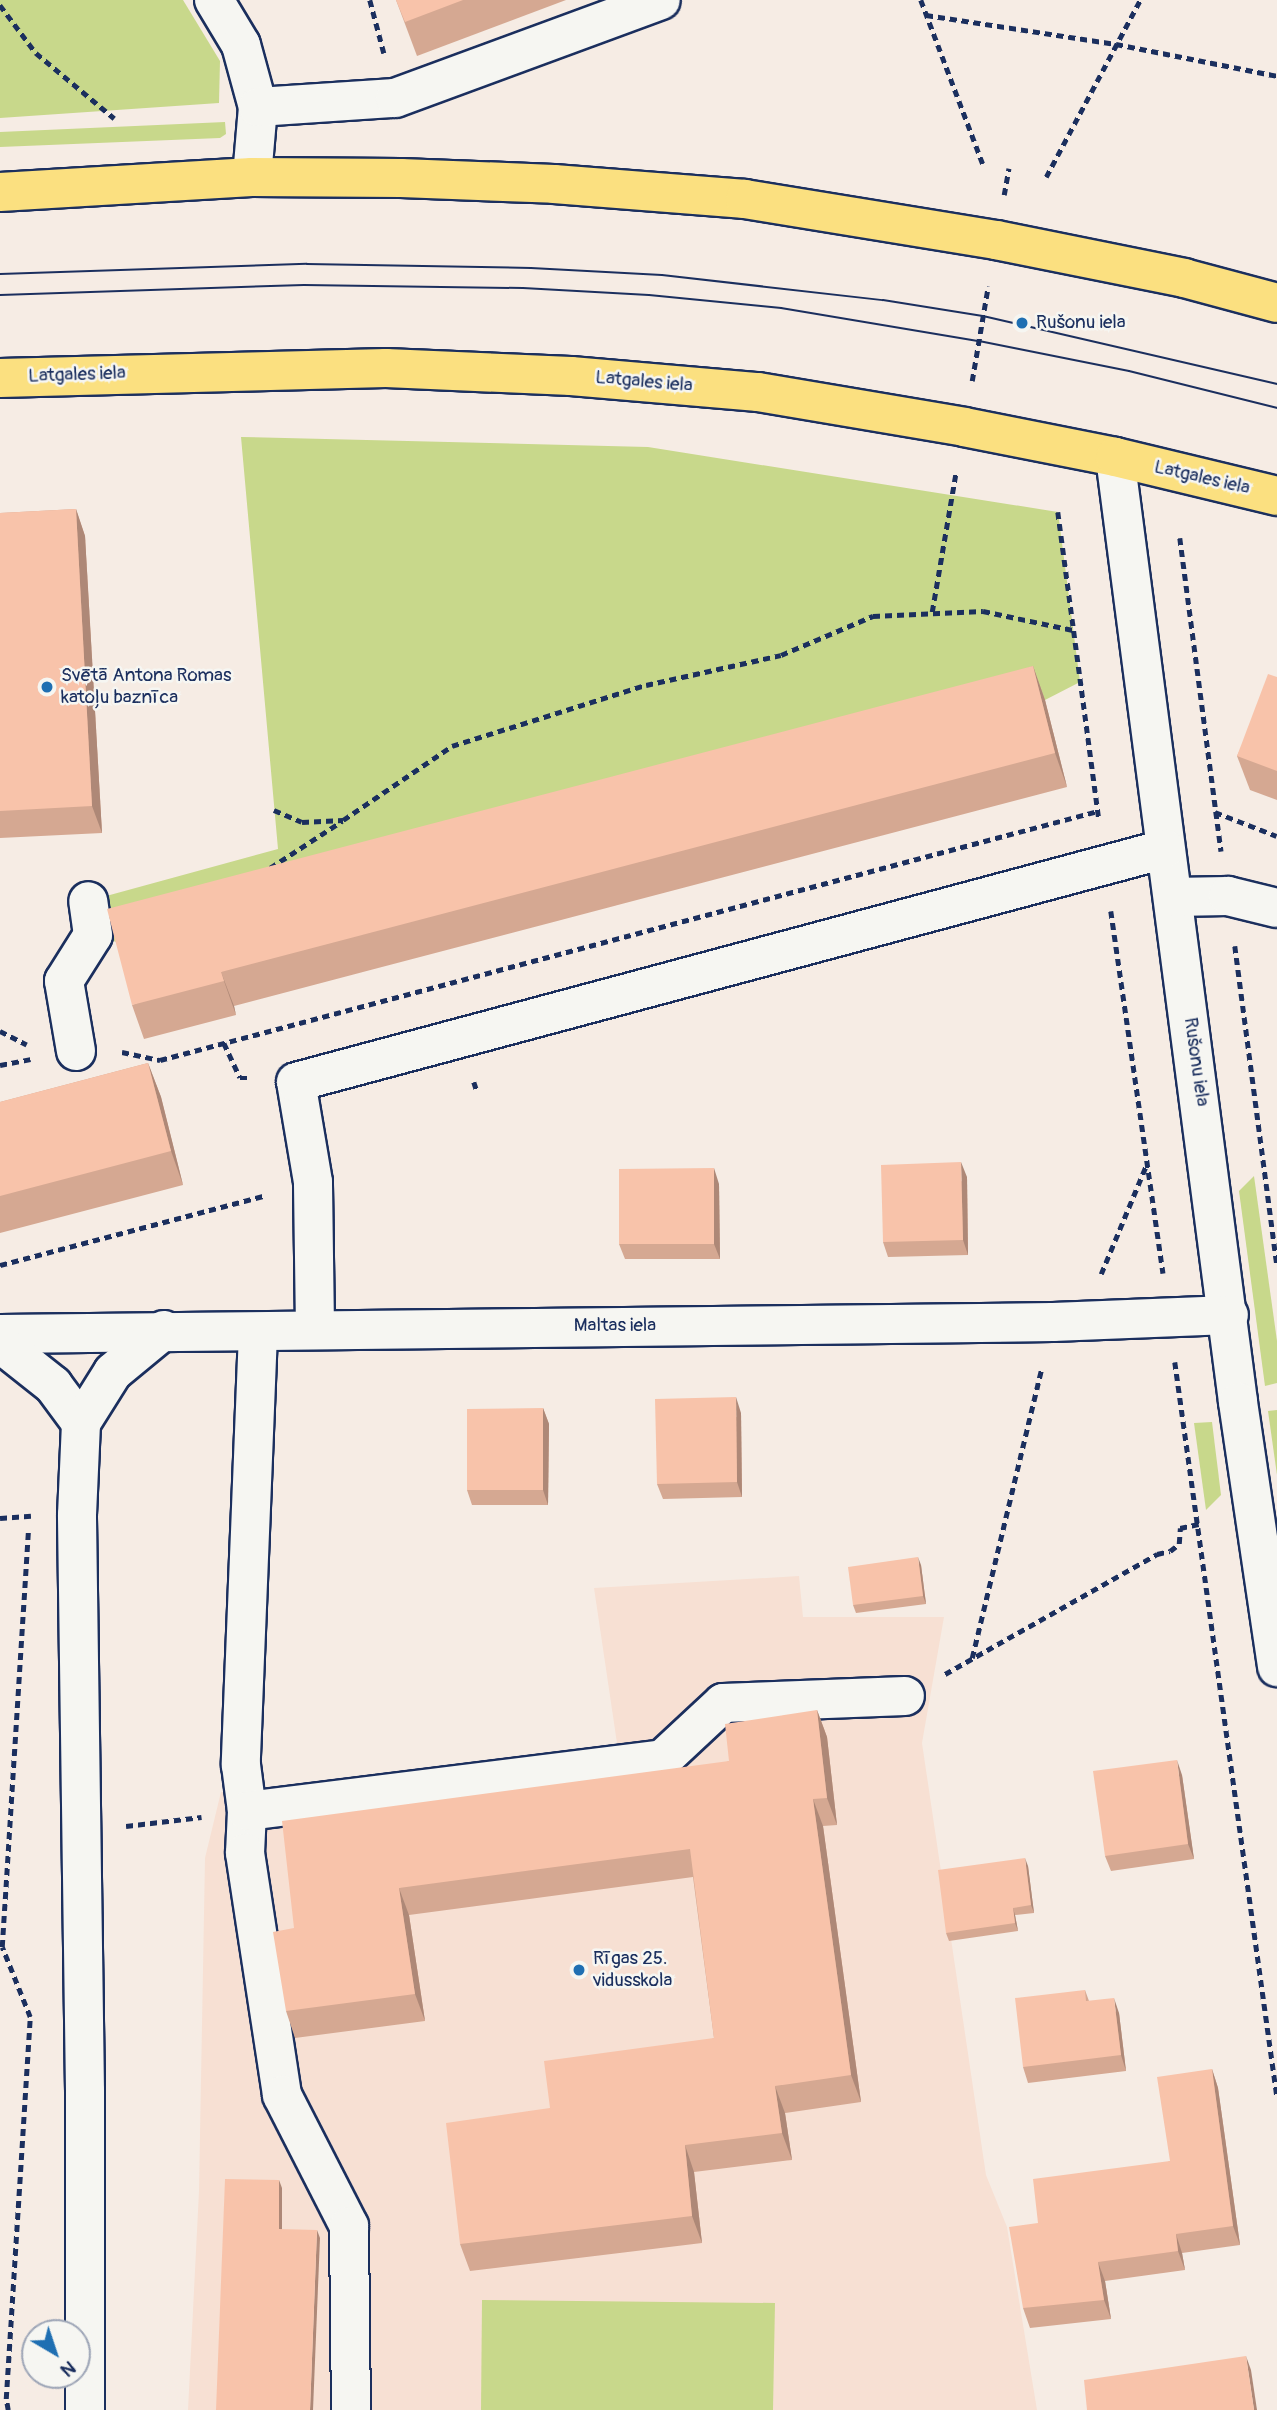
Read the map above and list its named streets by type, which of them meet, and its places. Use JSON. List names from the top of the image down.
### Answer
{
  "streets": {
    "highway": ["Latgales iela"],
    "street": ["Rušonu iela", "Maltas iela"]
  },
  "crossings": [
    ["Latgales iela", "Rušonu iela"],
    ["Rušonu iela", "Maltas iela"]
  ],
  "places": ["Rušonu iela", "Svētā Antona Romas katoļu baznīca", "Rīgas 25. vidusskola"],
  "north": "bottom right"
}
